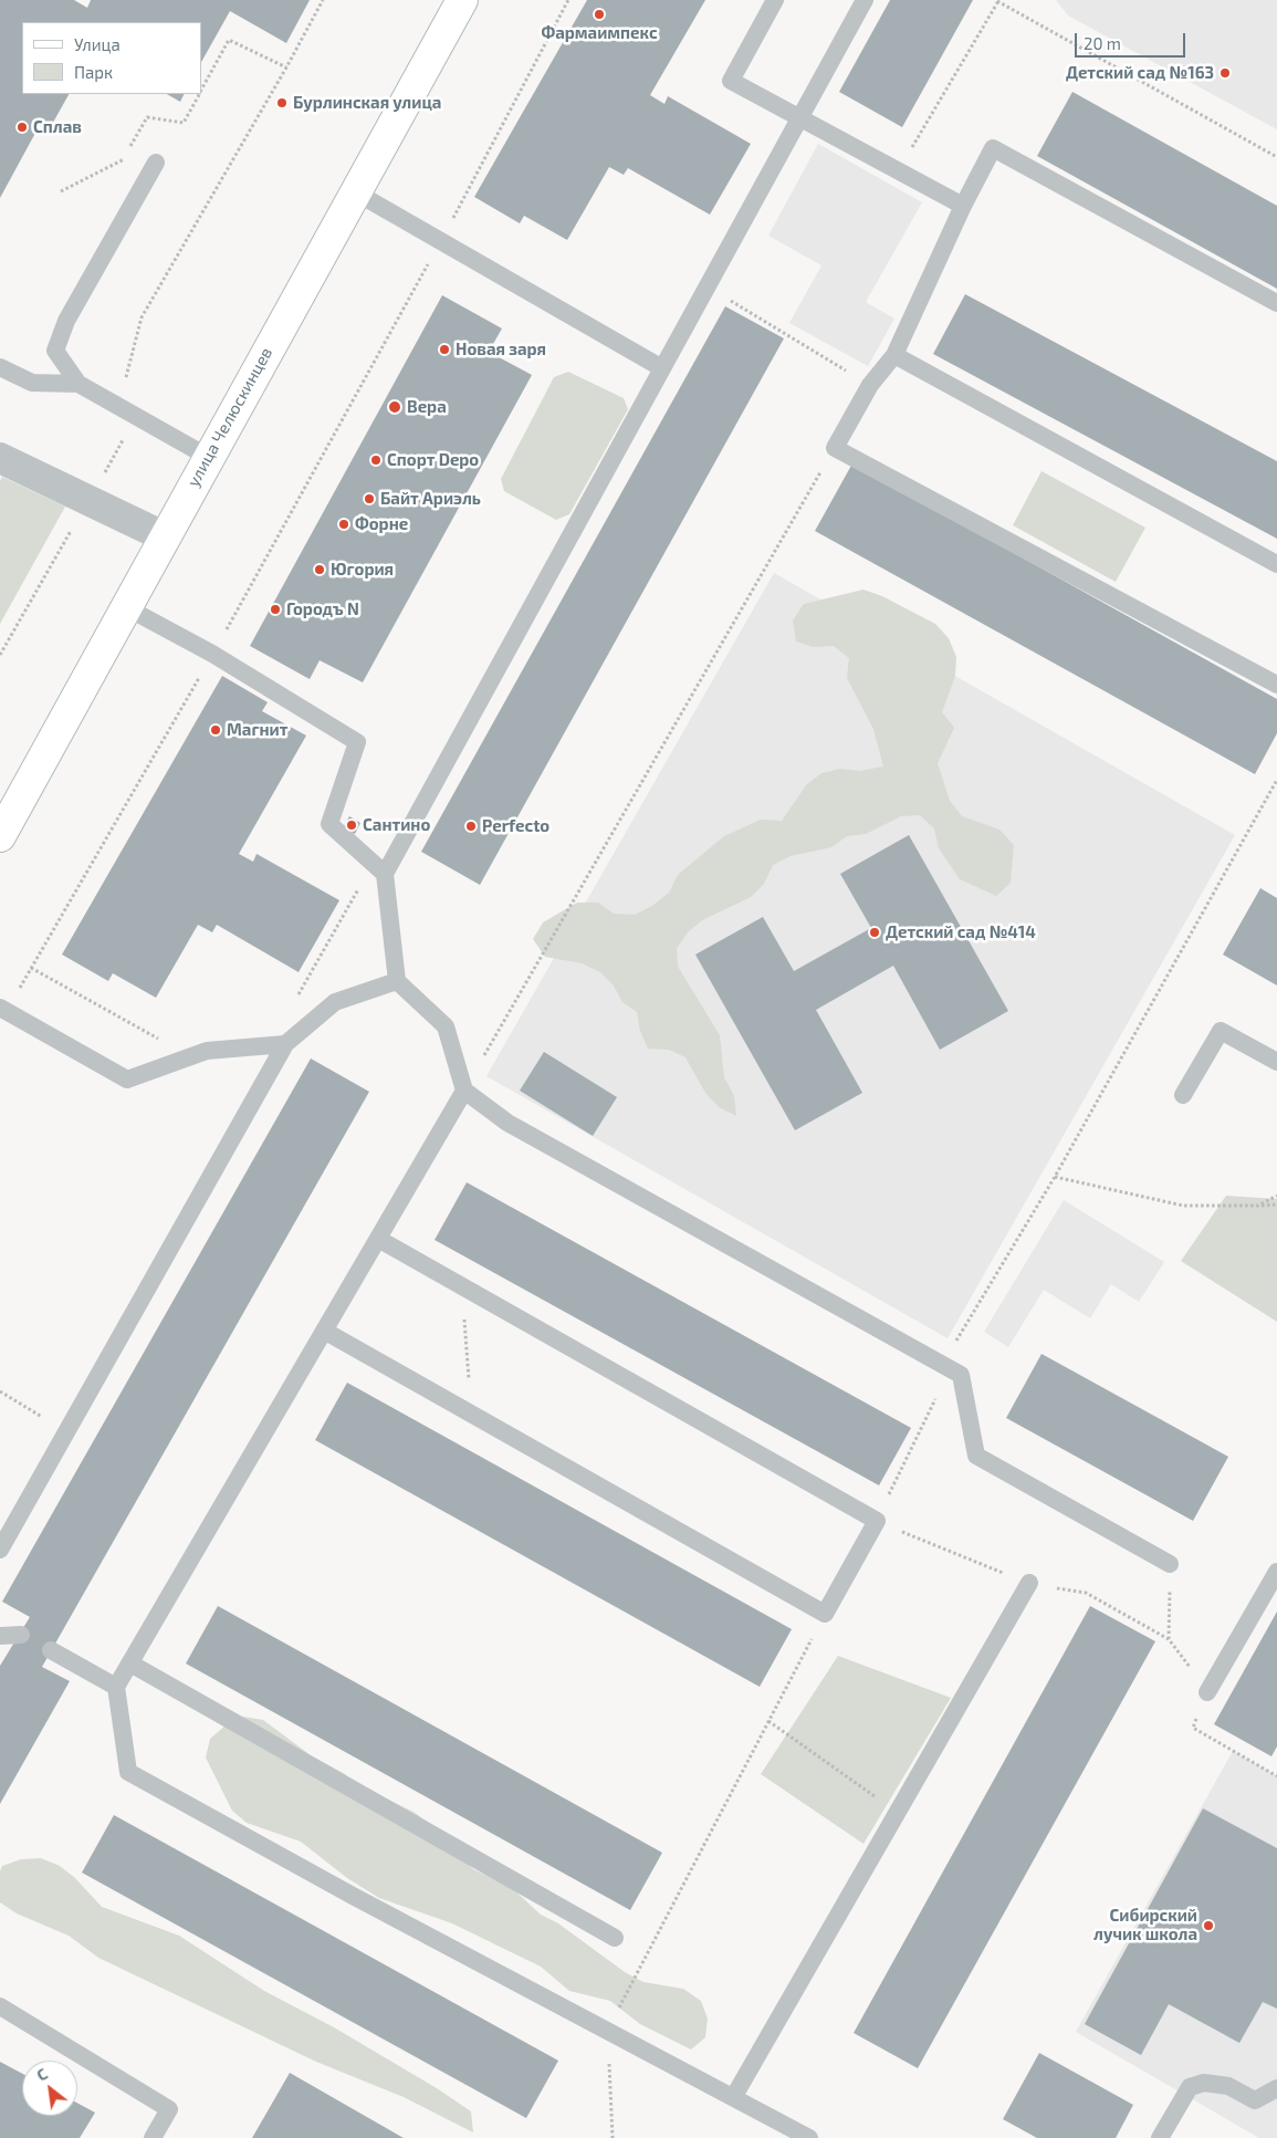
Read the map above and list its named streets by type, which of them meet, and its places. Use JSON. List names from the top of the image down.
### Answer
{
  "streets": {
    "main road": ["улица Челюскинцев"]
  },
  "places": [
    "Фармаимпекс",
    "Детский сад №163",
    "Бурлинская улица",
    "Сплав",
    "Новая заря",
    "Вера",
    "Спорт Depo",
    "Байт Ариэль",
    "Форне",
    "Югория",
    "Городъ N",
    "Магнит",
    "Сантино",
    "Perfecto",
    "Детский сад №414",
    "Сибирский лучик школа"
  ],
  "legend": ["Улица", "Парк"],
  "scale_bar": "20 m",
  "north": "top left"
}
